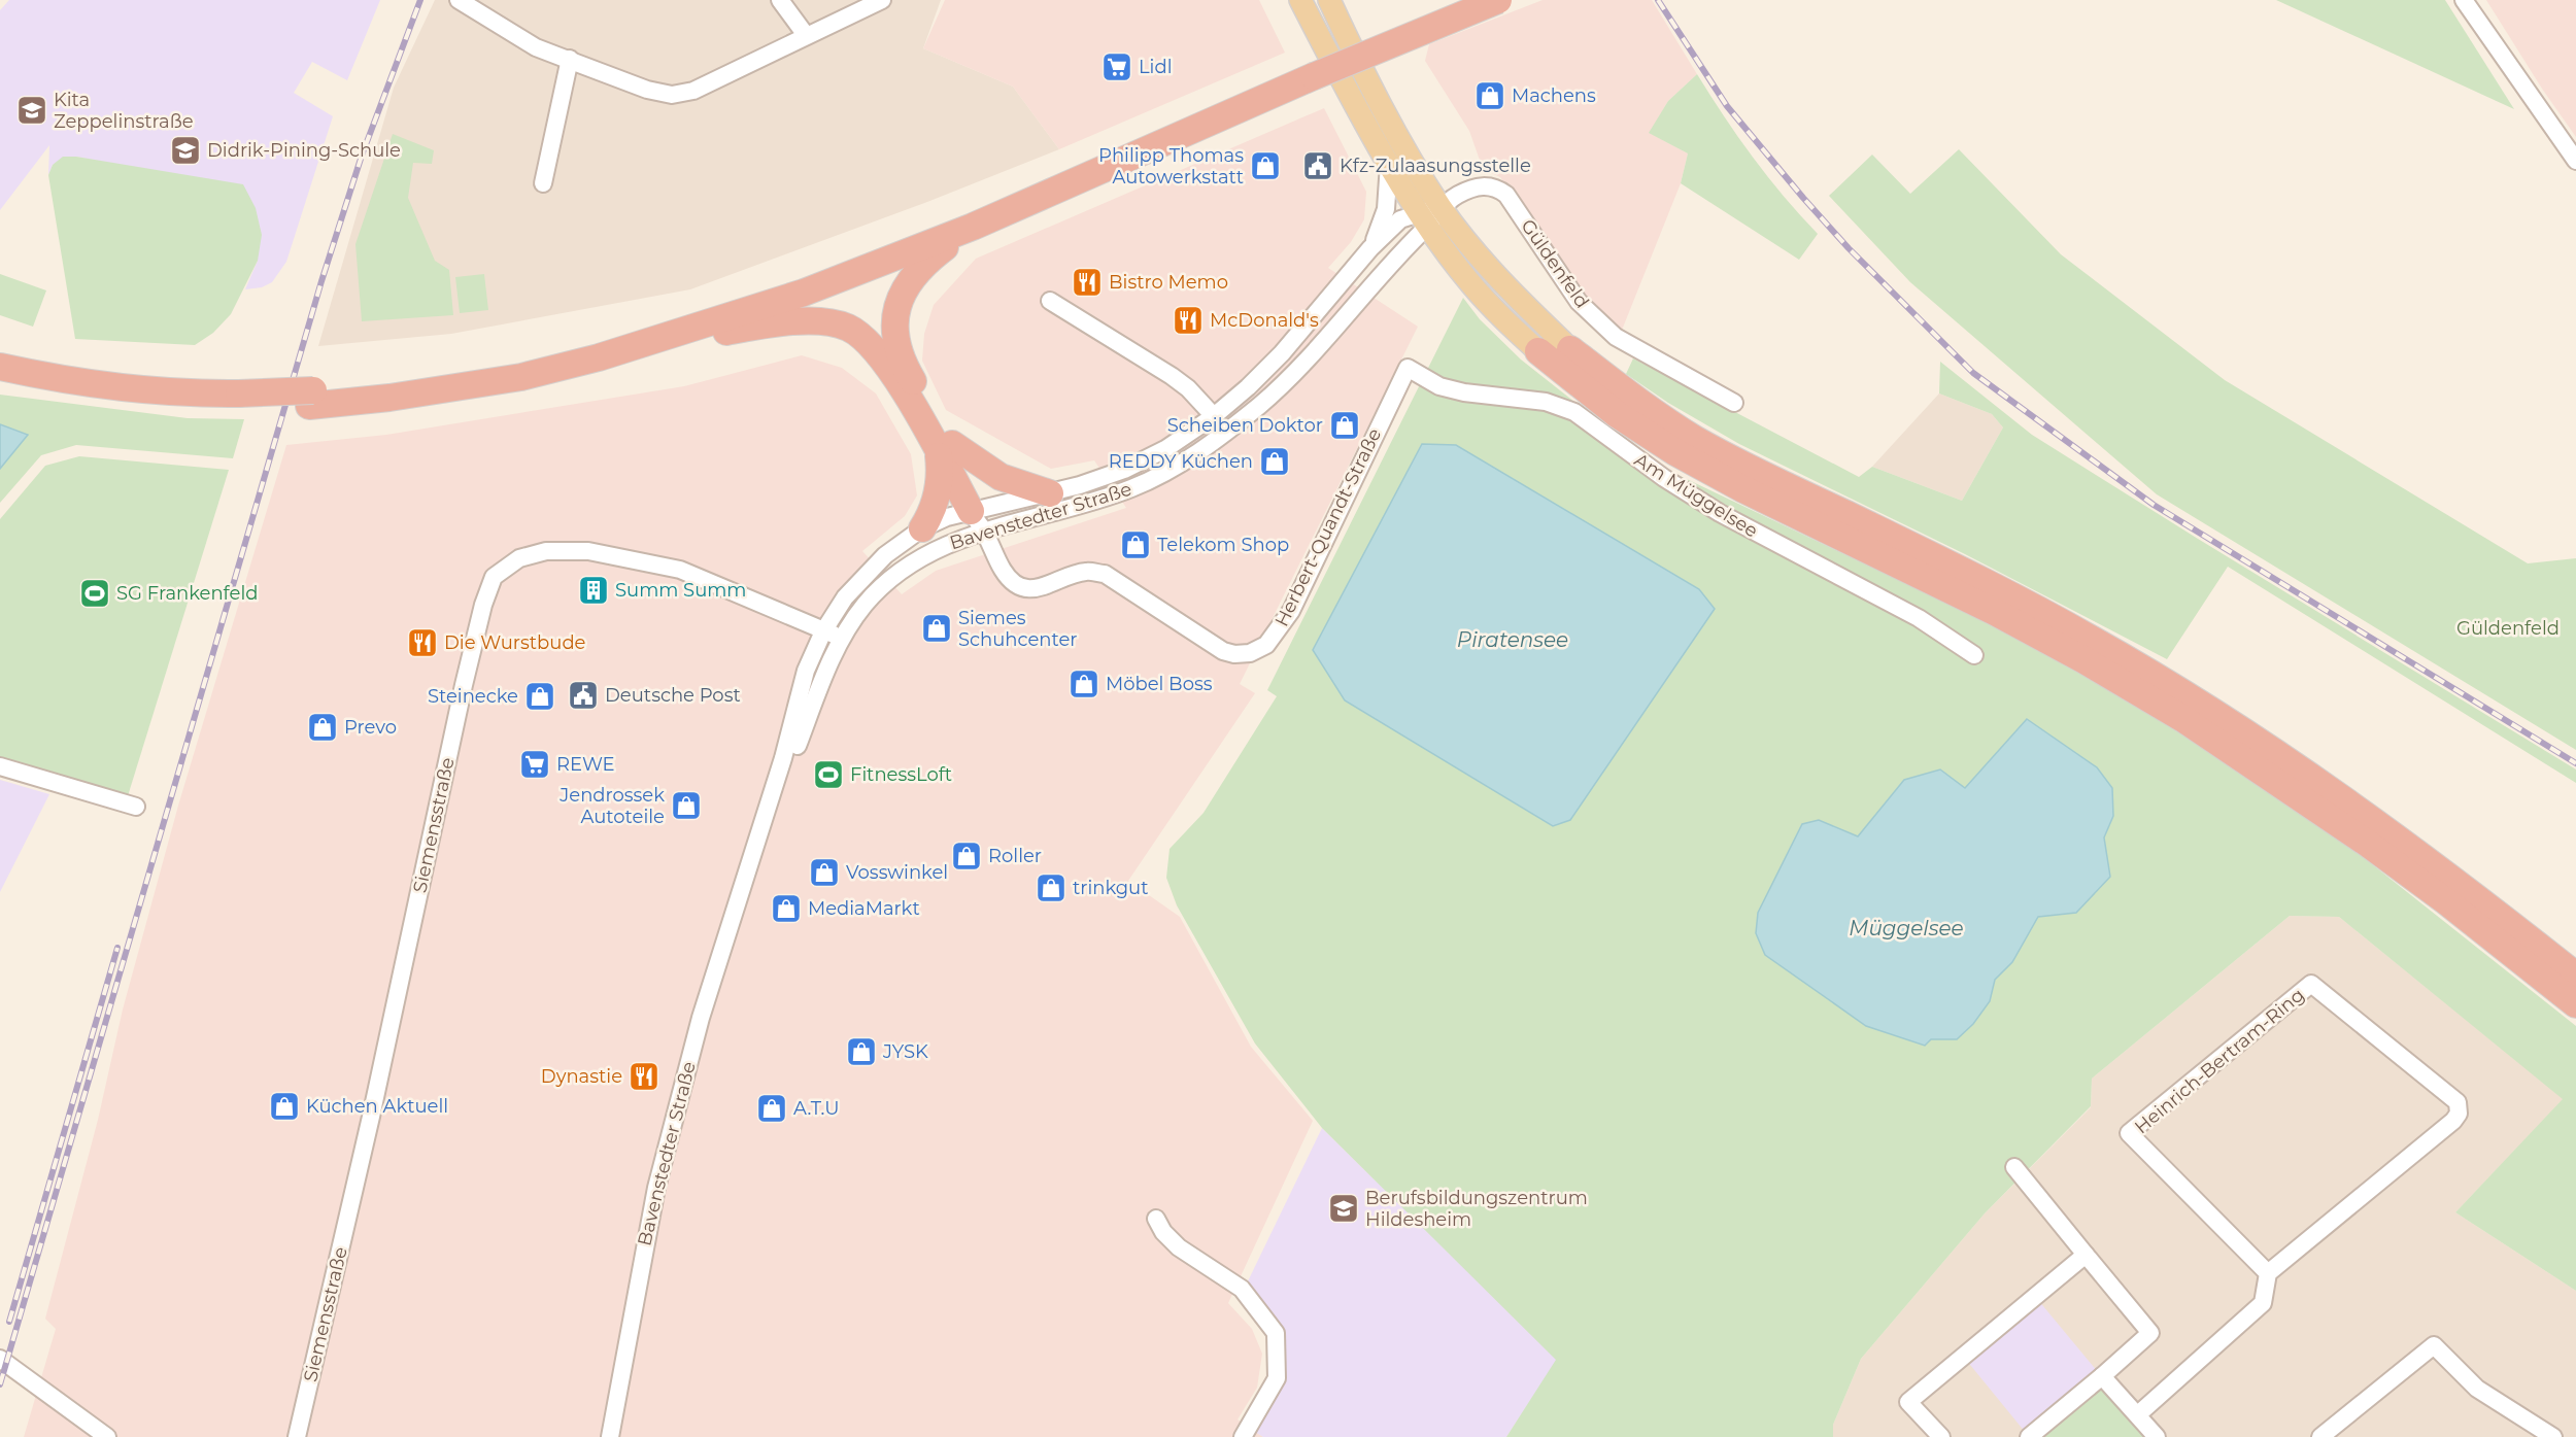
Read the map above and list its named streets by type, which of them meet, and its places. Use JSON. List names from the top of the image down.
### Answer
{
  "streets": {
    "street": [
      "Güldenfeld",
      "Am Müggelsee",
      "Bavenstedter Straße",
      "Herbert-Quandt-Straße",
      "Siemensstraße",
      "Heinrich-Bertram-Ring"
    ]
  },
  "crossings": [
    ["Güldenfeld", "Bavenstedter Straße"],
    ["Am Müggelsee", "Herbert-Quandt-Straße"],
    ["Bavenstedter Straße", "Herbert-Quandt-Straße"],
    ["Bavenstedter Straße", "Siemensstraße"]
  ],
  "water": ["Piratensee", "Müggelsee"],
  "parks": ["Güldenfeld"],
  "places": {
    "supermarket": ["Lidl", "REWE"],
    "shop": [
      "Machens",
      "Philipp Thomas Autowerkstatt",
      "Scheiben Doktor",
      "REDDY Küchen",
      "Telekom Shop",
      "Siemes Schuhcenter",
      "Möbel Boss",
      "Steinecke",
      "Prevo",
      "Jendrossek Autoteile",
      "Roller",
      "Vosswinkel",
      "trinkgut",
      "MediaMarkt",
      "JYSK",
      "Küchen Aktuell",
      "A.T.U"
    ],
    "school or university": ["Kita Zeppelinstraße", "Didrik-Pining-Schule", "Berufsbildungszentrum Hildesheim"],
    "public building": ["Kfz-Zulaasungsstelle", "Deutsche Post"],
    "restaurant": [
      "Bistro Memo",
      "McDonald's",
      "Die Wurstbude",
      "Dynastie"
    ],
    "building": ["Summ Summ"],
    "sports": ["SG Frankenfeld", "FitnessLoft"]
  }
}
